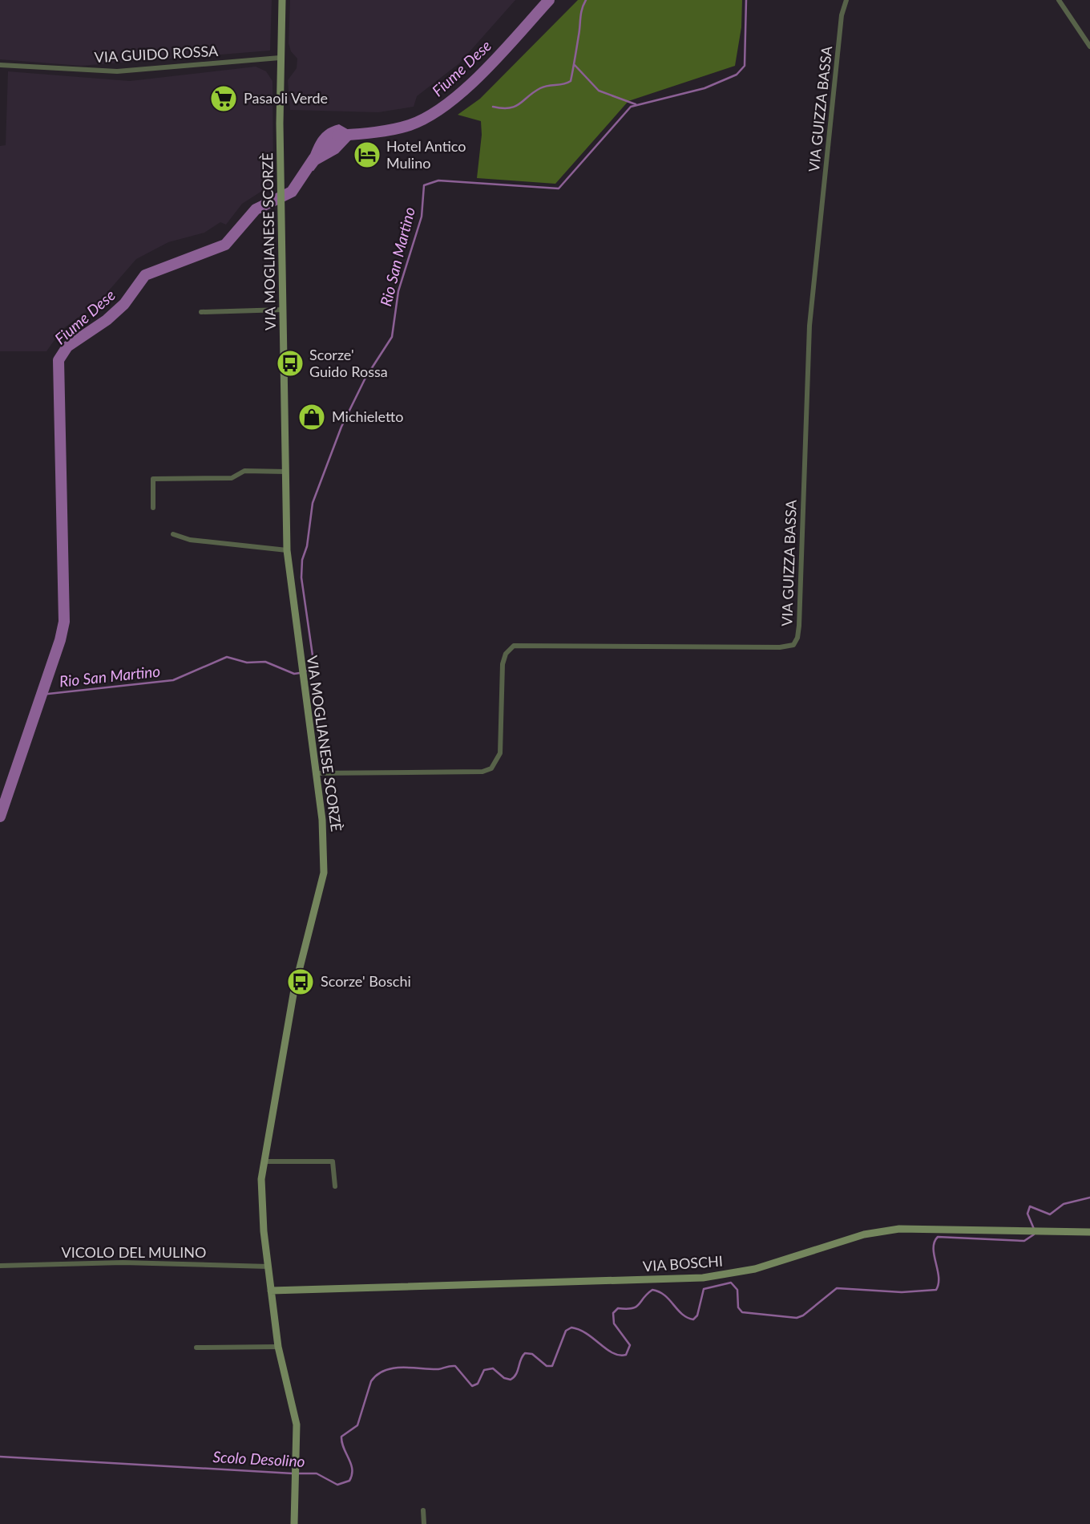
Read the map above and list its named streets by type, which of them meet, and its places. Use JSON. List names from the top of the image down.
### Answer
{
  "streets": {
    "main road": ["VIA MOGLIANESE SCORZÈ", "VIA BOSCHI"],
    "street": ["VIA GUIDO ROSSA", "VIA GUIZZA BASSA", "VICOLO DEL MULINO"]
  },
  "crossings": [
    ["VIA GUIDO ROSSA", "VIA MOGLIANESE SCORZÈ"],
    ["VIA GUIZZA BASSA", "VIA MOGLIANESE SCORZÈ"],
    ["VIA MOGLIANESE SCORZÈ", "VICOLO DEL MULINO"],
    ["VIA MOGLIANESE SCORZÈ", "VIA BOSCHI"]
  ],
  "water": ["Fiume Dese", "Rio San Martino", "Scolo Desolino"],
  "places": {
    "supermarket": ["Pasaoli Verde"],
    "hotel": ["Hotel Antico Mulino"],
    "bus stop": ["Scorze' Guido Rossa", "Scorze' Boschi"],
    "shop": ["Michieletto"]
  }
}
